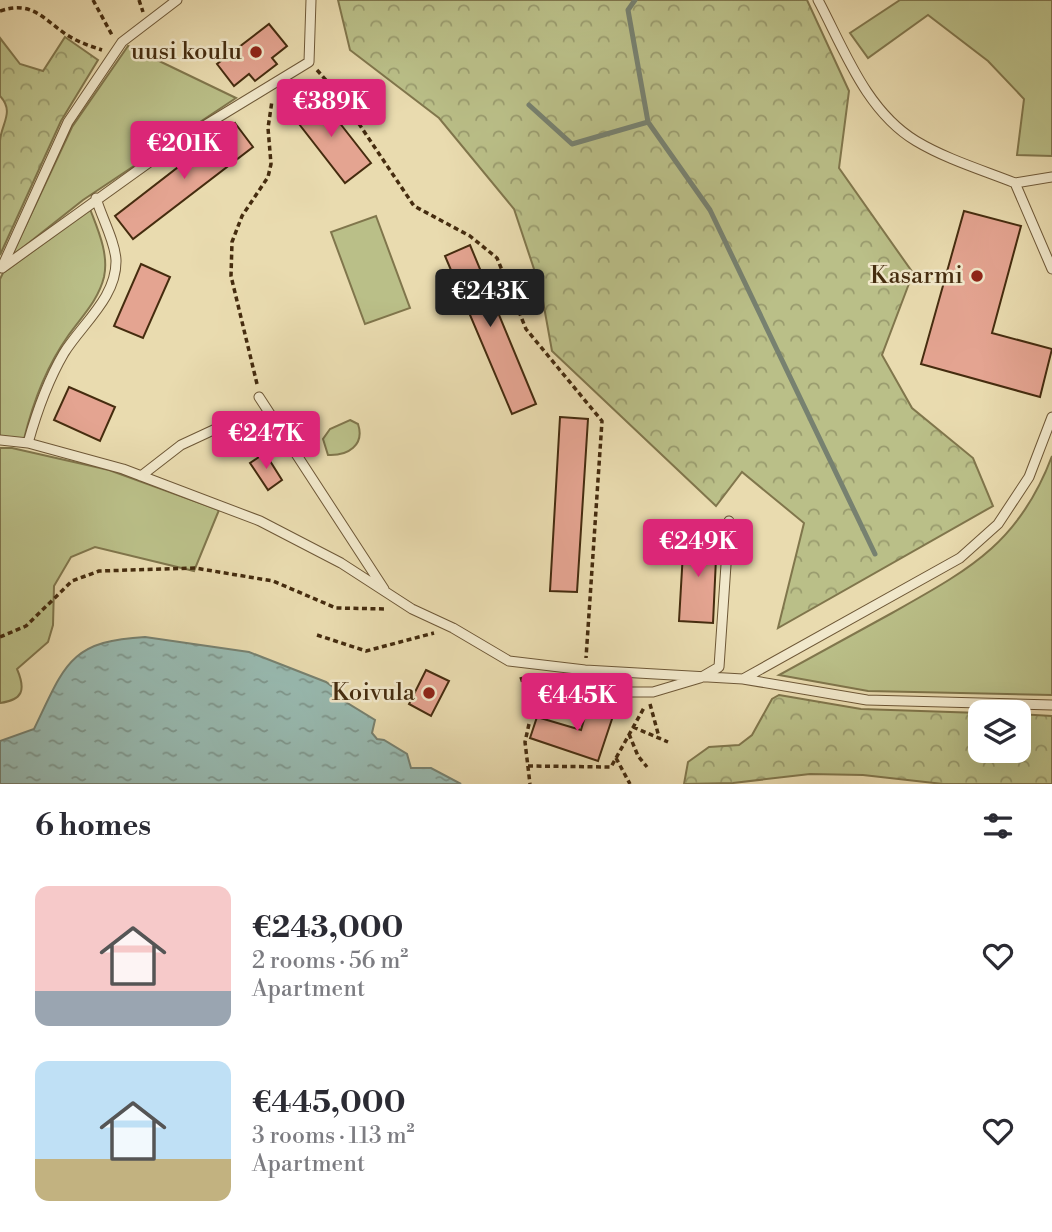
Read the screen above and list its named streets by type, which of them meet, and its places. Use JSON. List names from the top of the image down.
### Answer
{
  "places": ["uusi koulu", "Kasarmi", "Koivula"],
  "page": {
    "price": [
      "€389K",
      "€201K",
      "€243K",
      "€247K",
      "€249K",
      "€445K"
    ],
    "heading": "6 homes",
    "list": [
      {
        "name": "€243,000",
        "note": "2 rooms · 56 m² · Apartment"
      },
      {
        "name": "€445,000",
        "note": "3 rooms · 113 m² · Apartment"
      }
    ]
  }
}
